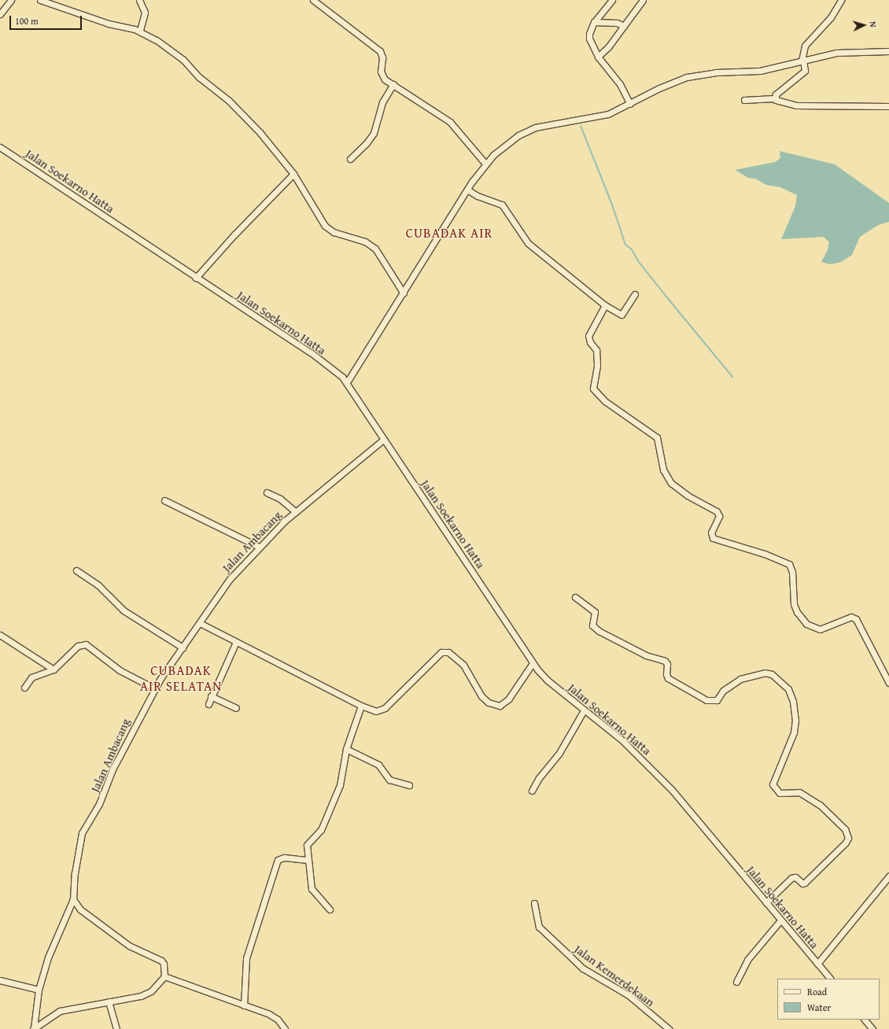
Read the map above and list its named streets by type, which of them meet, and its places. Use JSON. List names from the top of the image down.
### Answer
{
  "streets": {
    "street": ["Jalan Soekarno Hatta", "Jalan Ambacang", "Jalan Kemerdekaan"]
  },
  "crossings": [
    ["Jalan Soekarno Hatta", "Jalan Ambacang"]
  ],
  "districts": ["CUBADAK AIR", "CUBADAK AIR SELATAN"],
  "legend": ["Road", "Water"],
  "scale_bar": "100 m",
  "north": "right"
}
